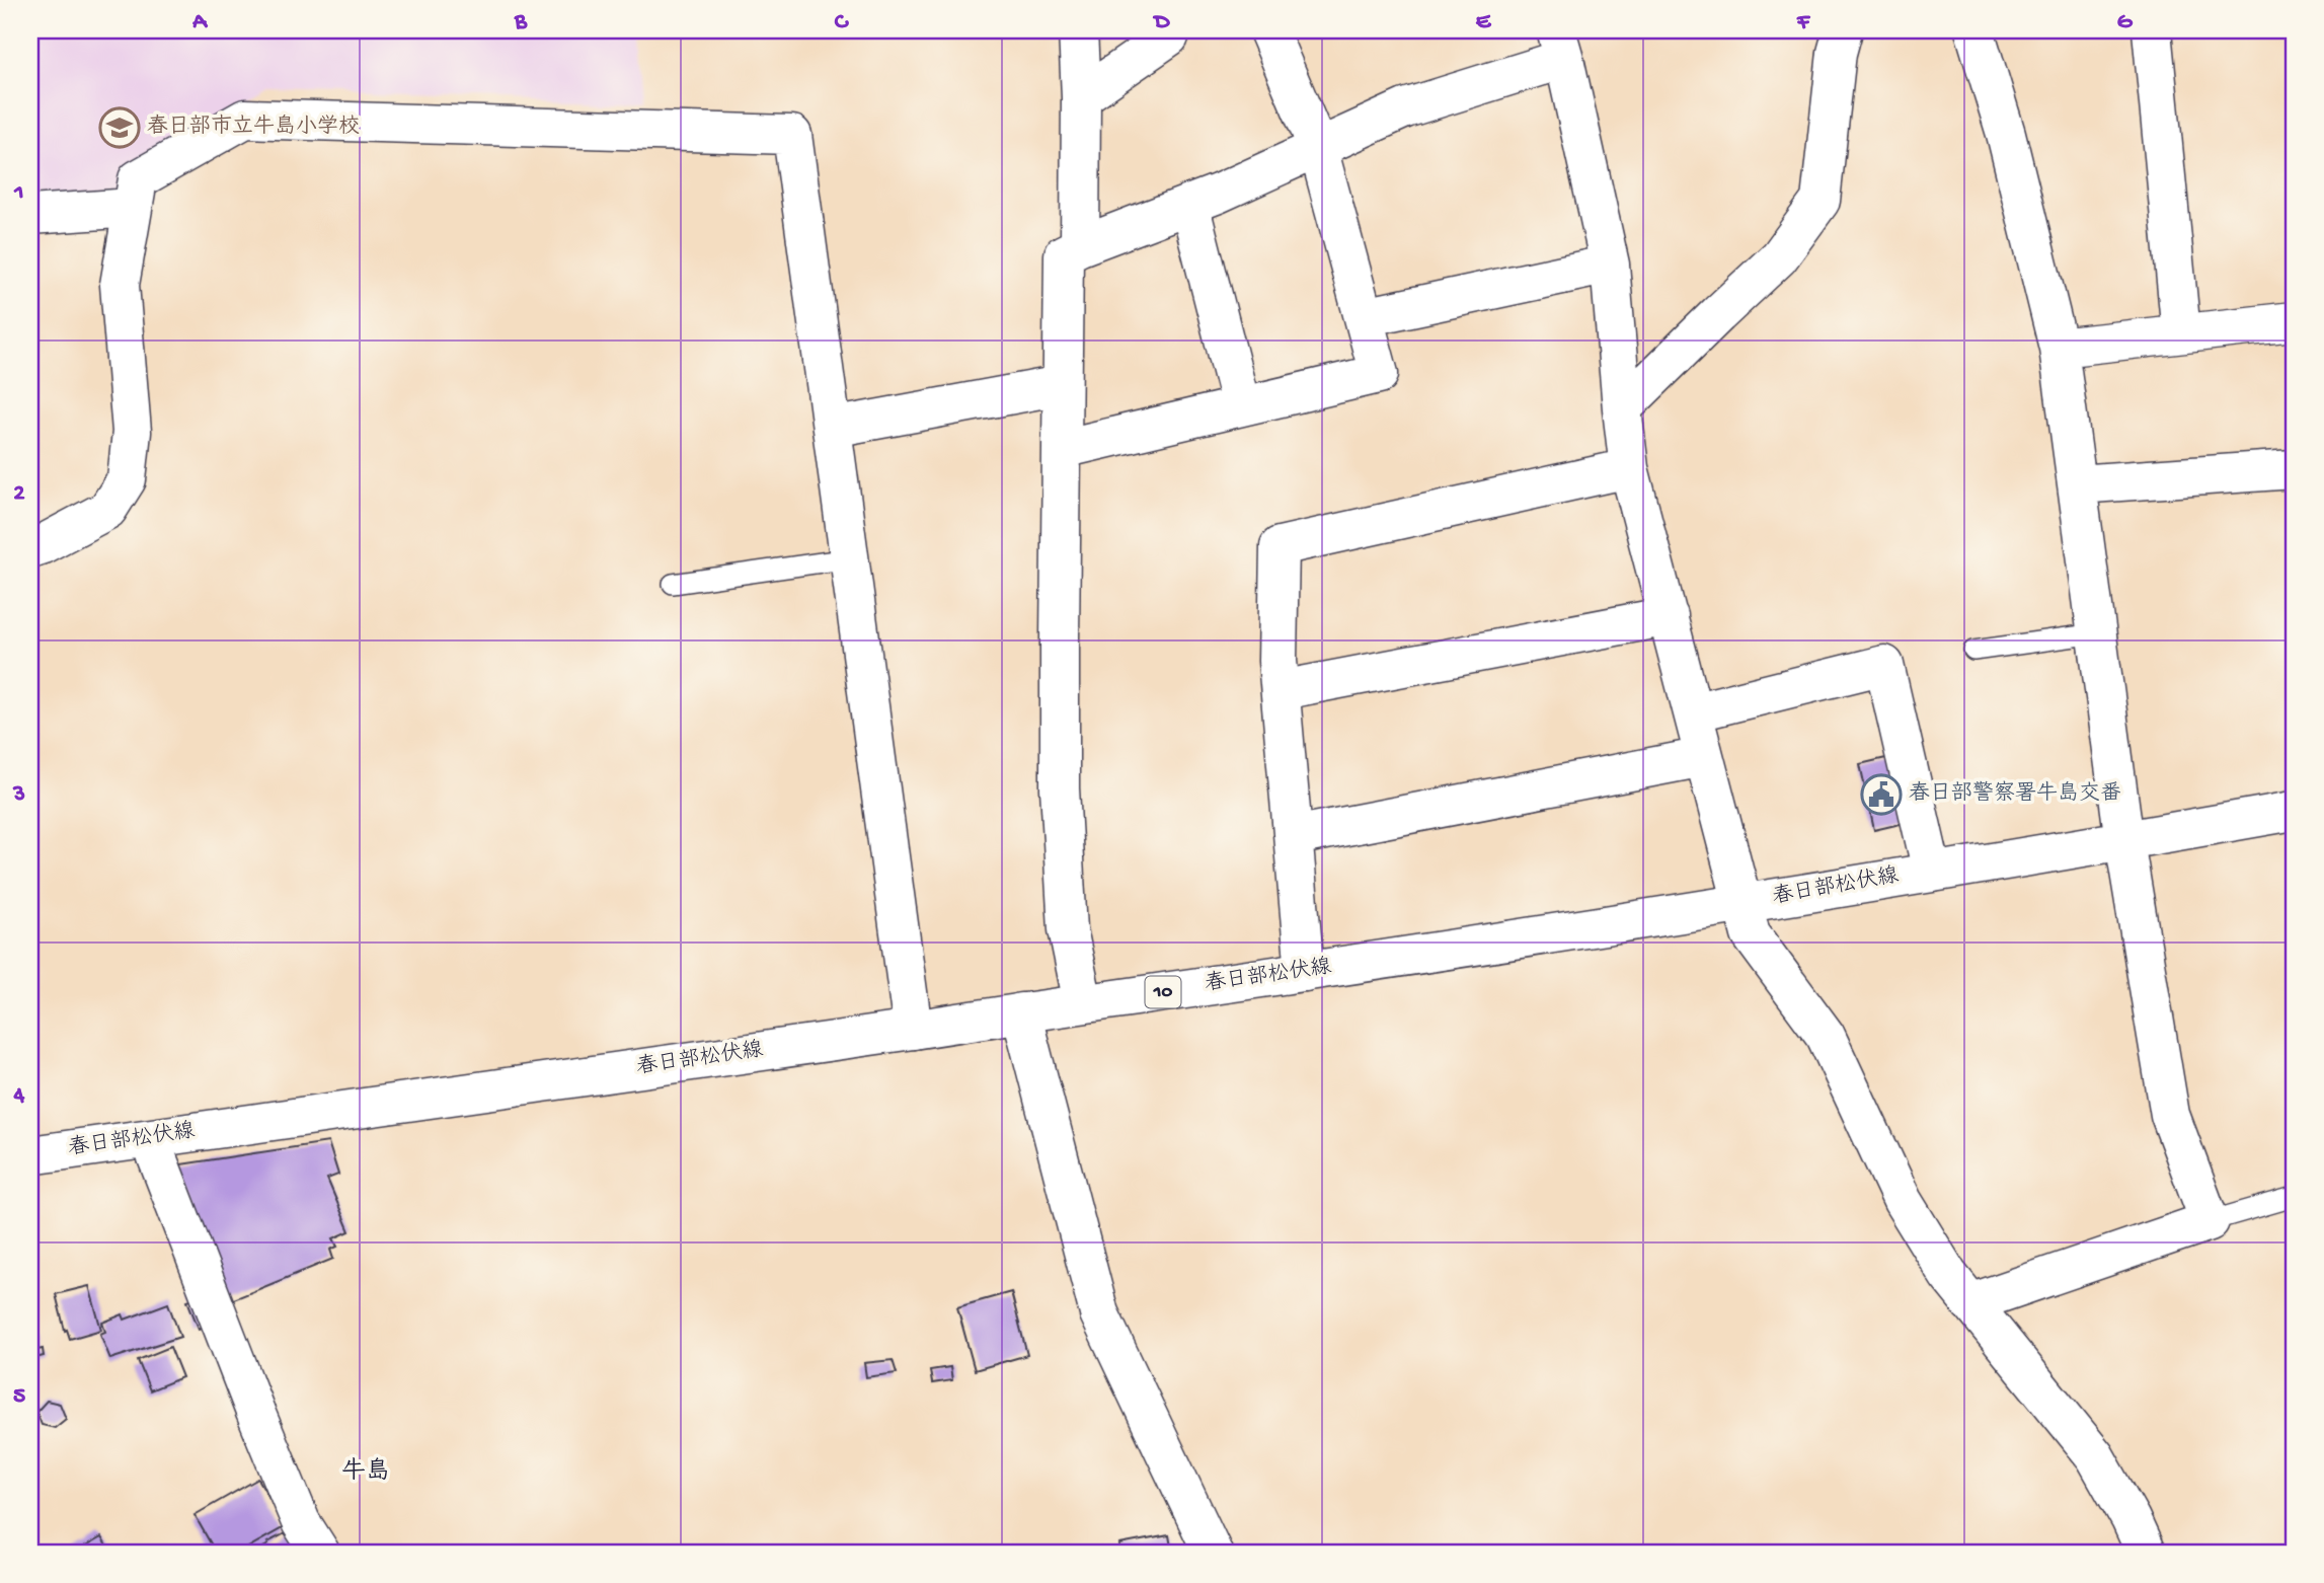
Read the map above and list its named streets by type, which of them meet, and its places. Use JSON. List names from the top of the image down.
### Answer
{
  "streets": {
    "street": ["春日部松伏線", "10"]
  },
  "districts": ["牛島"],
  "places": {
    "school or university": ["春日部市立牛島小学校"],
    "public building": ["春日部警察署牛島交番"]
  },
  "grid": {
    "columns": [
      "A",
      "B",
      "C",
      "D",
      "E",
      "F",
      "G"
    ],
    "rows": [
      "1",
      "2",
      "3",
      "4",
      "5"
    ]
  }
}
